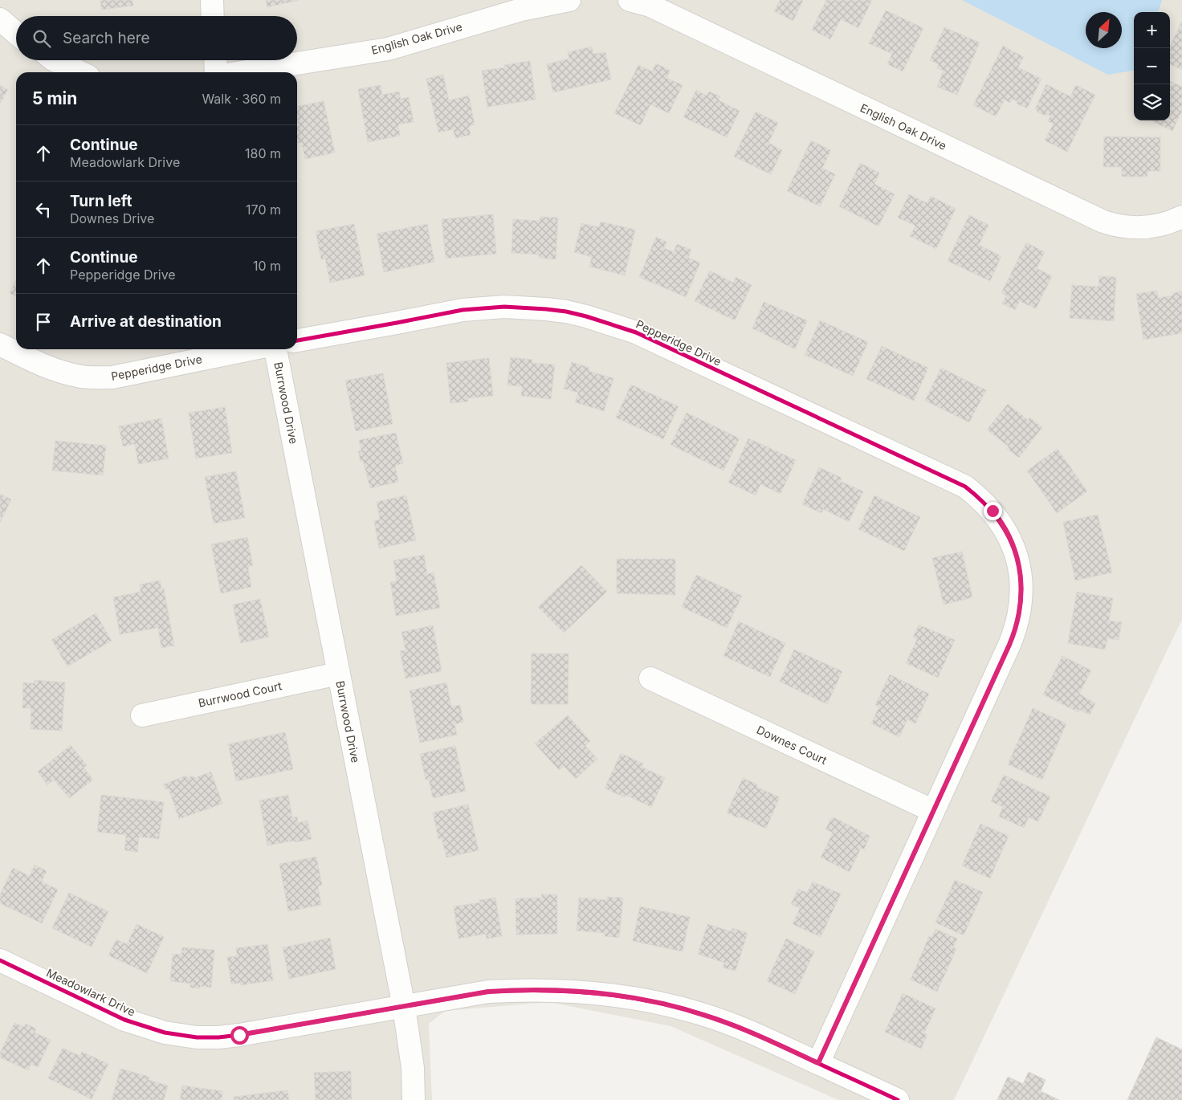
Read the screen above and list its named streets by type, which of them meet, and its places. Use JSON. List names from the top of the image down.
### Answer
{
  "streets": {
    "street": [
      "English Oak Drive",
      "Pepperidge Drive",
      "Burrwood Drive",
      "Burrwood Court",
      "Downes Court",
      "Meadowlark Drive"
    ]
  },
  "crossings": [
    ["Pepperidge Drive", "Downes Court"],
    ["Pepperidge Drive", "Meadowlark Drive"],
    ["Burrwood Drive", "Burrwood Court"],
    ["Burrwood Drive", "Meadowlark Drive"]
  ],
  "north": "top right",
  "page": {
    "map_buttons": ["+", "−"],
    "search": "Search here",
    "heading": ["5 min", "Walk · 360 m"],
    "list": [
      ["Continue", "Meadowlark Drive", "180 m"],
      ["Turn left", "Downes Drive", "170 m"],
      ["Continue", "Pepperidge Drive", "10 m"],
      "Arrive at destination"
    ]
  }
}
